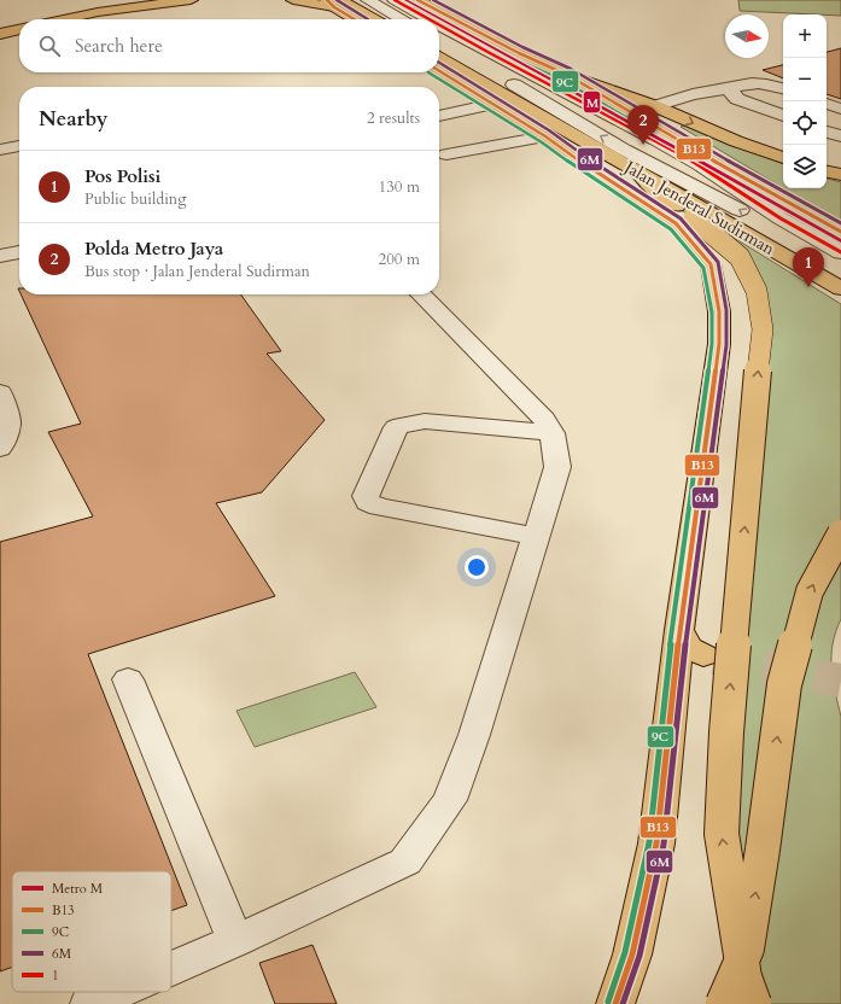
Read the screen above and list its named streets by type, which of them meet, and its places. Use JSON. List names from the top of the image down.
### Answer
{
  "streets": {
    "main road": ["Jalan Jenderal Sudirman"]
  },
  "lines": [
    "metro line M",
    "transit line B13",
    "transit line 6M",
    "transit line 1",
    "transit line 9C"
  ],
  "legend": [
    "Metro M",
    "B13",
    "9C",
    "6M",
    "1"
  ],
  "north": "right",
  "page": {
    "map_buttons": ["+", "−"],
    "search": "Search here",
    "heading": ["Nearby", "2 results"],
    "pins": ["2", "1"],
    "list": [
      {
        "mark": "1",
        "name": "Pos Polisi",
        "note": "Public building",
        "value": "130 m"
      },
      {
        "mark": "2",
        "name": "Polda Metro Jaya",
        "note": "Bus stop · Jalan Jenderal Sudirman",
        "value": "200 m"
      }
    ]
  }
}
